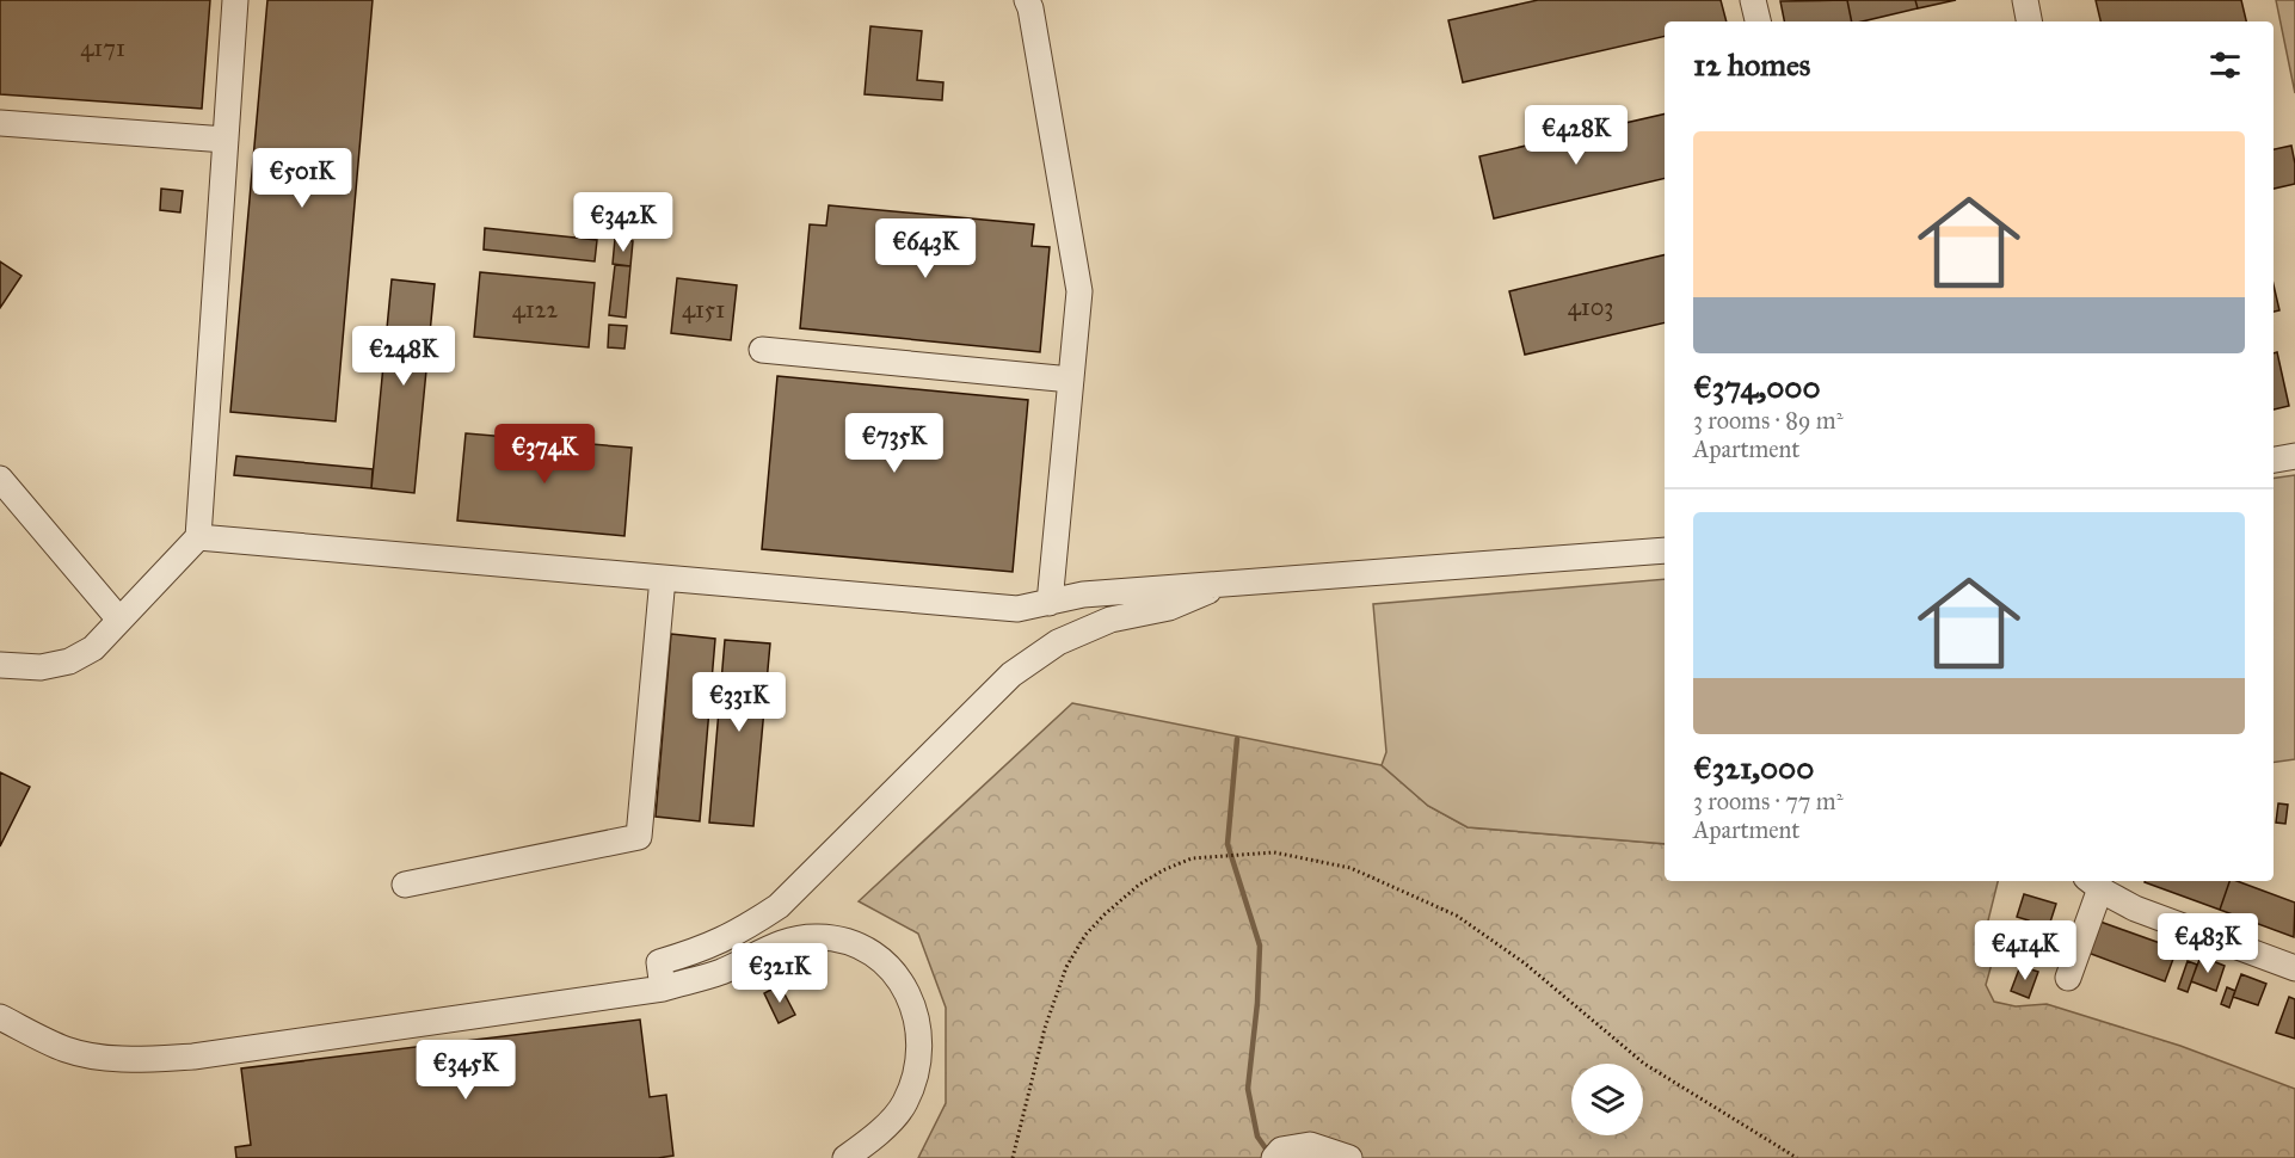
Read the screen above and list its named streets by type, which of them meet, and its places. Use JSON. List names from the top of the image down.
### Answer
{
  "house_numbers": [
    "4171",
    "4103",
    "4122",
    "4151"
  ],
  "page": {
    "heading": "12 homes",
    "price": [
      "€428K",
      "€501K",
      "€342K",
      "€643K",
      "€248K",
      "€735K",
      "€374K",
      "€331K",
      "€483K",
      "€414K",
      "€321K",
      "€345K"
    ],
    "list": [
      {
        "name": "€374,000",
        "note": "3 rooms · 89 m² · Apartment"
      },
      {
        "name": "€321,000",
        "note": "3 rooms · 77 m² · Apartment"
      }
    ]
  }
}
